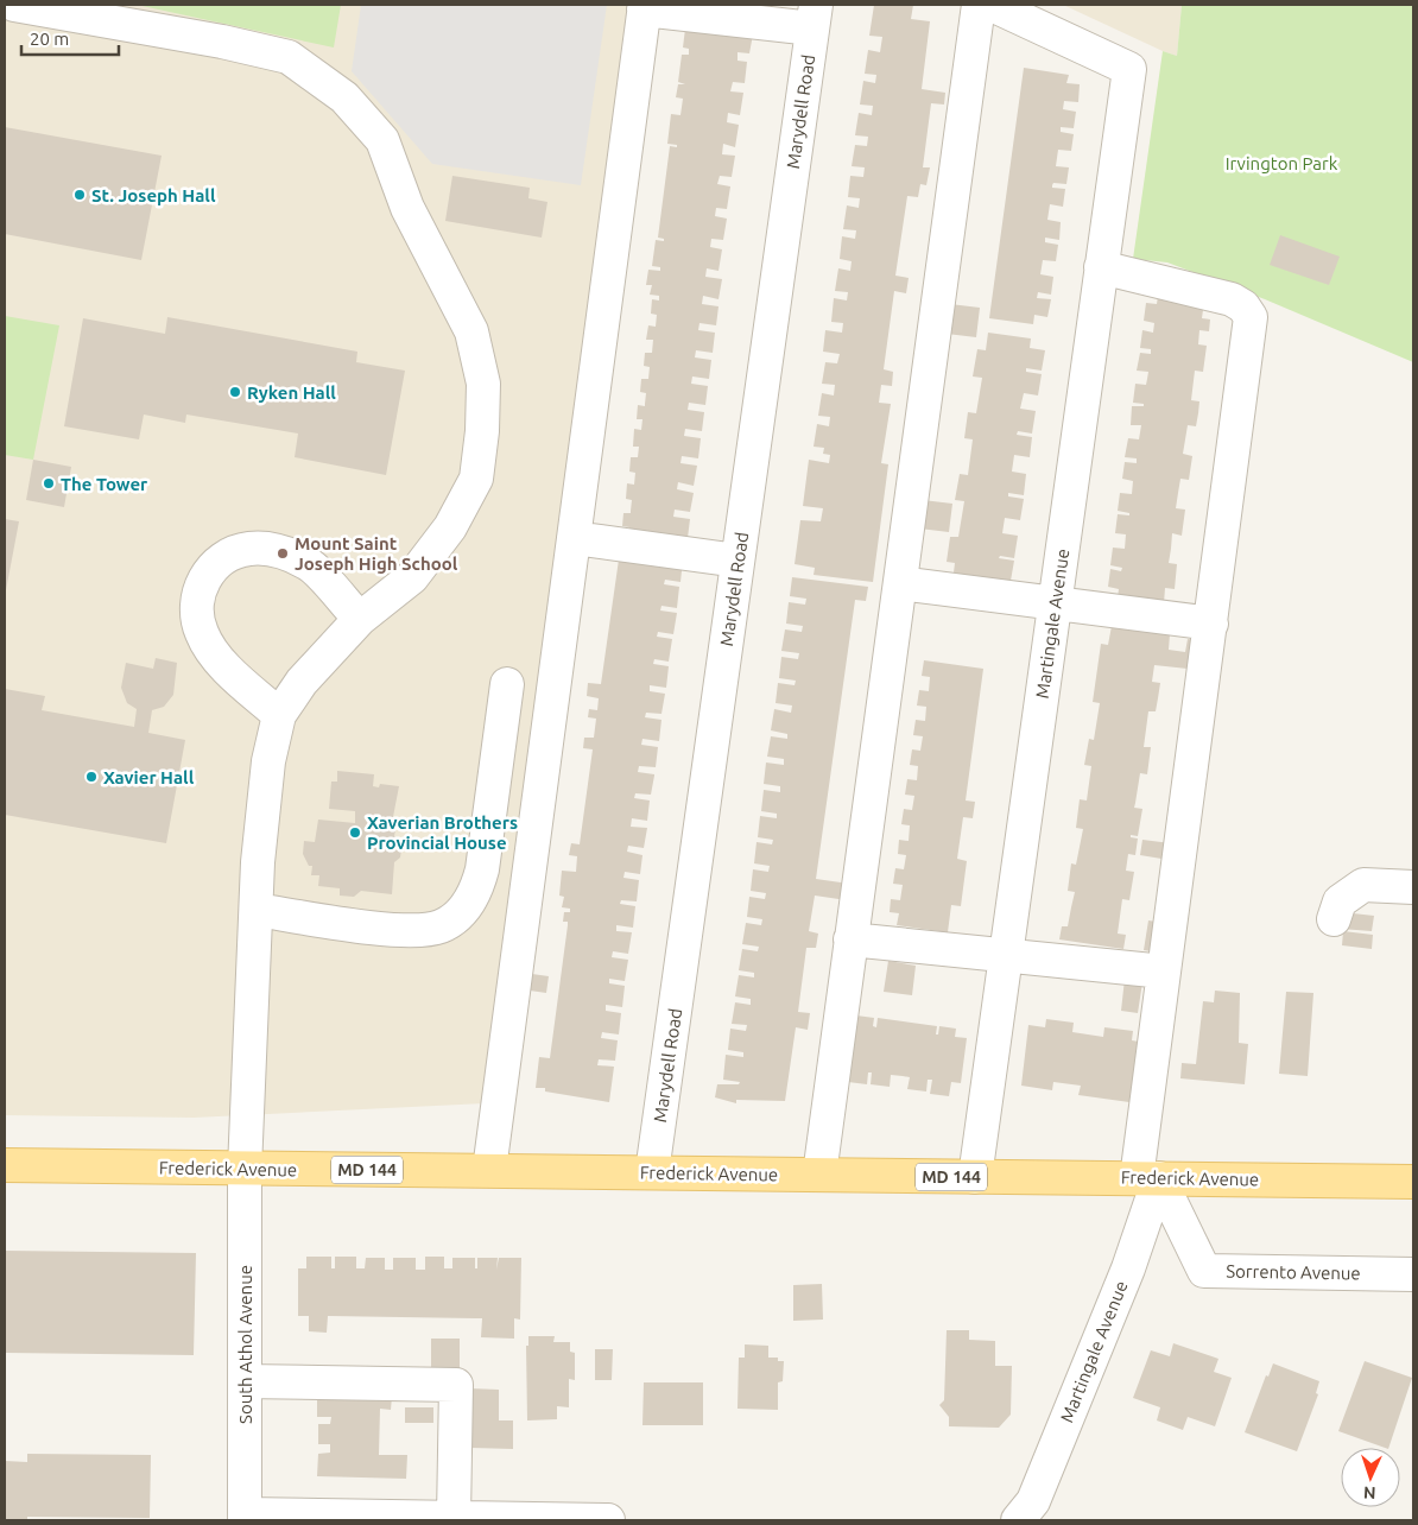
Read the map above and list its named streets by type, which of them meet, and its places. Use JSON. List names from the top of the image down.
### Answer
{
  "streets": {
    "main road": ["Frederick Avenue", "MD 144"],
    "street": [
      "Marydell Road",
      "Martingale Avenue",
      "Sorrento Avenue",
      "South Athol Avenue"
    ]
  },
  "crossings": [
    ["Marydell Road", "Frederick Avenue"],
    ["Martingale Avenue", "Frederick Avenue"],
    ["Martingale Avenue", "Sorrento Avenue"],
    ["Frederick Avenue", "Sorrento Avenue"],
    ["Frederick Avenue", "South Athol Avenue"]
  ],
  "parks": ["Irvington Park"],
  "places": [
    "St. Joseph Hall",
    "Ryken Hall",
    "The Tower",
    "Mount Saint Joseph High School",
    "Xavier Hall",
    "Xaverian Brothers Provincial House"
  ],
  "scale_bar": "20 m",
  "north": "bottom"
}
